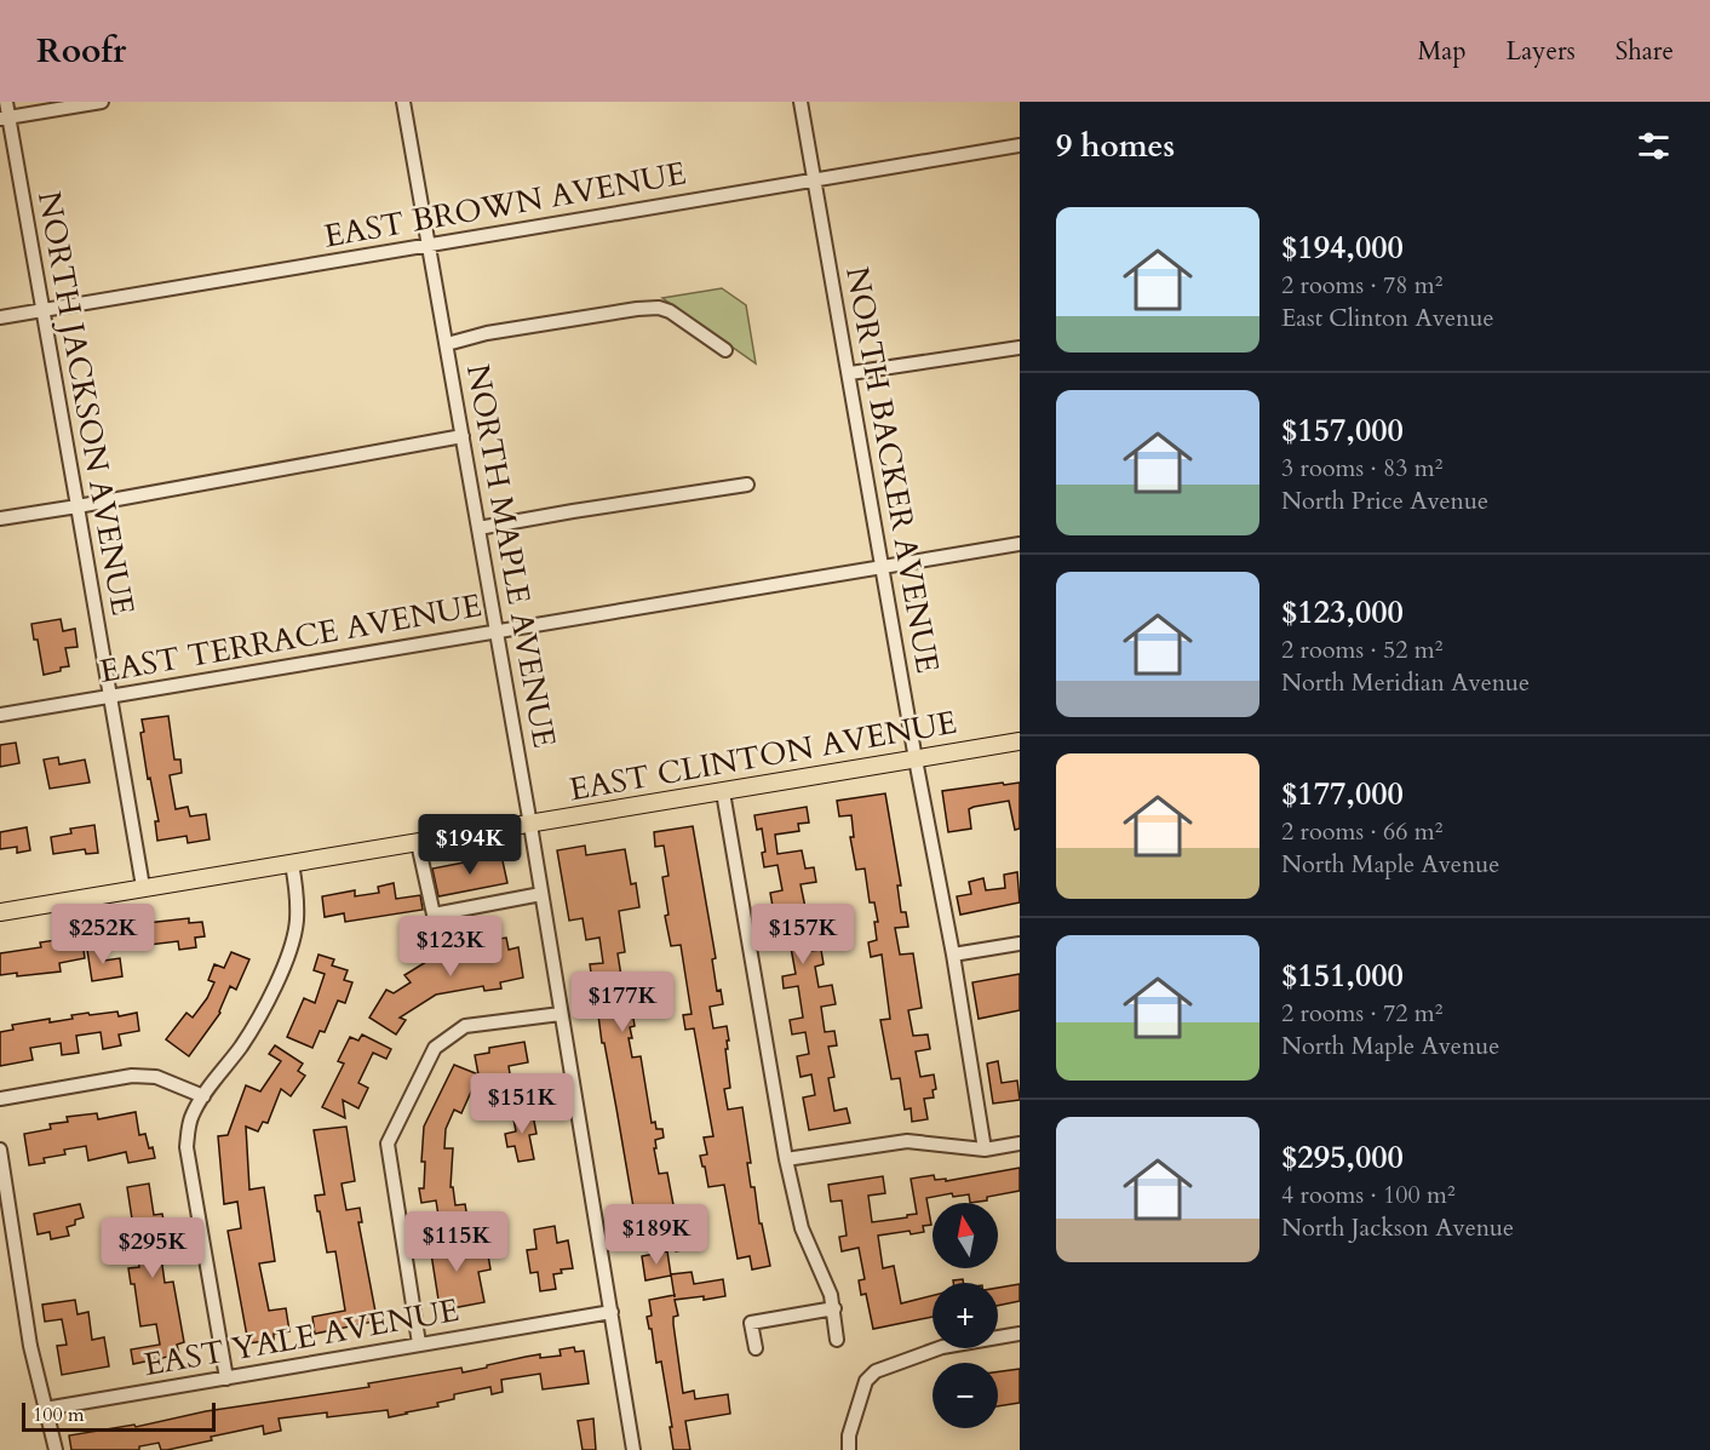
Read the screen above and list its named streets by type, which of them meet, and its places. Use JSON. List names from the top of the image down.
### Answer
{
  "streets": {
    "main road": ["EAST CLINTON AVENUE"],
    "street": [
      "EAST BROWN AVENUE",
      "NORTH JACKSON AVENUE",
      "NORTH BACKER AVENUE",
      "NORTH MAPLE AVENUE",
      "EAST TERRACE AVENUE",
      "EAST YALE AVENUE"
    ]
  },
  "crossings": [
    ["EAST BROWN AVENUE", "NORTH JACKSON AVENUE"],
    ["EAST BROWN AVENUE", "NORTH BACKER AVENUE"],
    ["EAST BROWN AVENUE", "NORTH MAPLE AVENUE"],
    ["NORTH JACKSON AVENUE", "EAST TERRACE AVENUE"],
    ["NORTH JACKSON AVENUE", "EAST CLINTON AVENUE"],
    ["NORTH BACKER AVENUE", "EAST TERRACE AVENUE"],
    ["NORTH BACKER AVENUE", "EAST CLINTON AVENUE"],
    ["NORTH MAPLE AVENUE", "EAST TERRACE AVENUE"],
    ["NORTH MAPLE AVENUE", "EAST CLINTON AVENUE"],
    ["NORTH MAPLE AVENUE", "EAST YALE AVENUE"]
  ],
  "scale_bar": "100 m",
  "north": "top",
  "page": {
    "header": "Roofr",
    "nav": ["Map", "Layers", "Share"],
    "heading": "9 homes",
    "list": [
      {
        "name": "$194,000",
        "note": "2 rooms · 78 m² · East Clinton Avenue"
      },
      {
        "name": "$157,000",
        "note": "3 rooms · 83 m² · North Price Avenue"
      },
      {
        "name": "$123,000",
        "note": "2 rooms · 52 m² · North Meridian Avenue"
      },
      {
        "name": "$177,000",
        "note": "2 rooms · 66 m² · North Maple Avenue"
      },
      {
        "name": "$151,000",
        "note": "2 rooms · 72 m² · North Maple Avenue"
      },
      {
        "name": "$295,000",
        "note": "4 rooms · 100 m² · North Jackson Avenue"
      }
    ],
    "price": [
      "$194K",
      "$252K",
      "$157K",
      "$123K",
      "$177K",
      "$151K",
      "$189K",
      "$115K",
      "$295K"
    ],
    "map_buttons": ["+", "−"],
    "scale": "100 m"
  }
}
